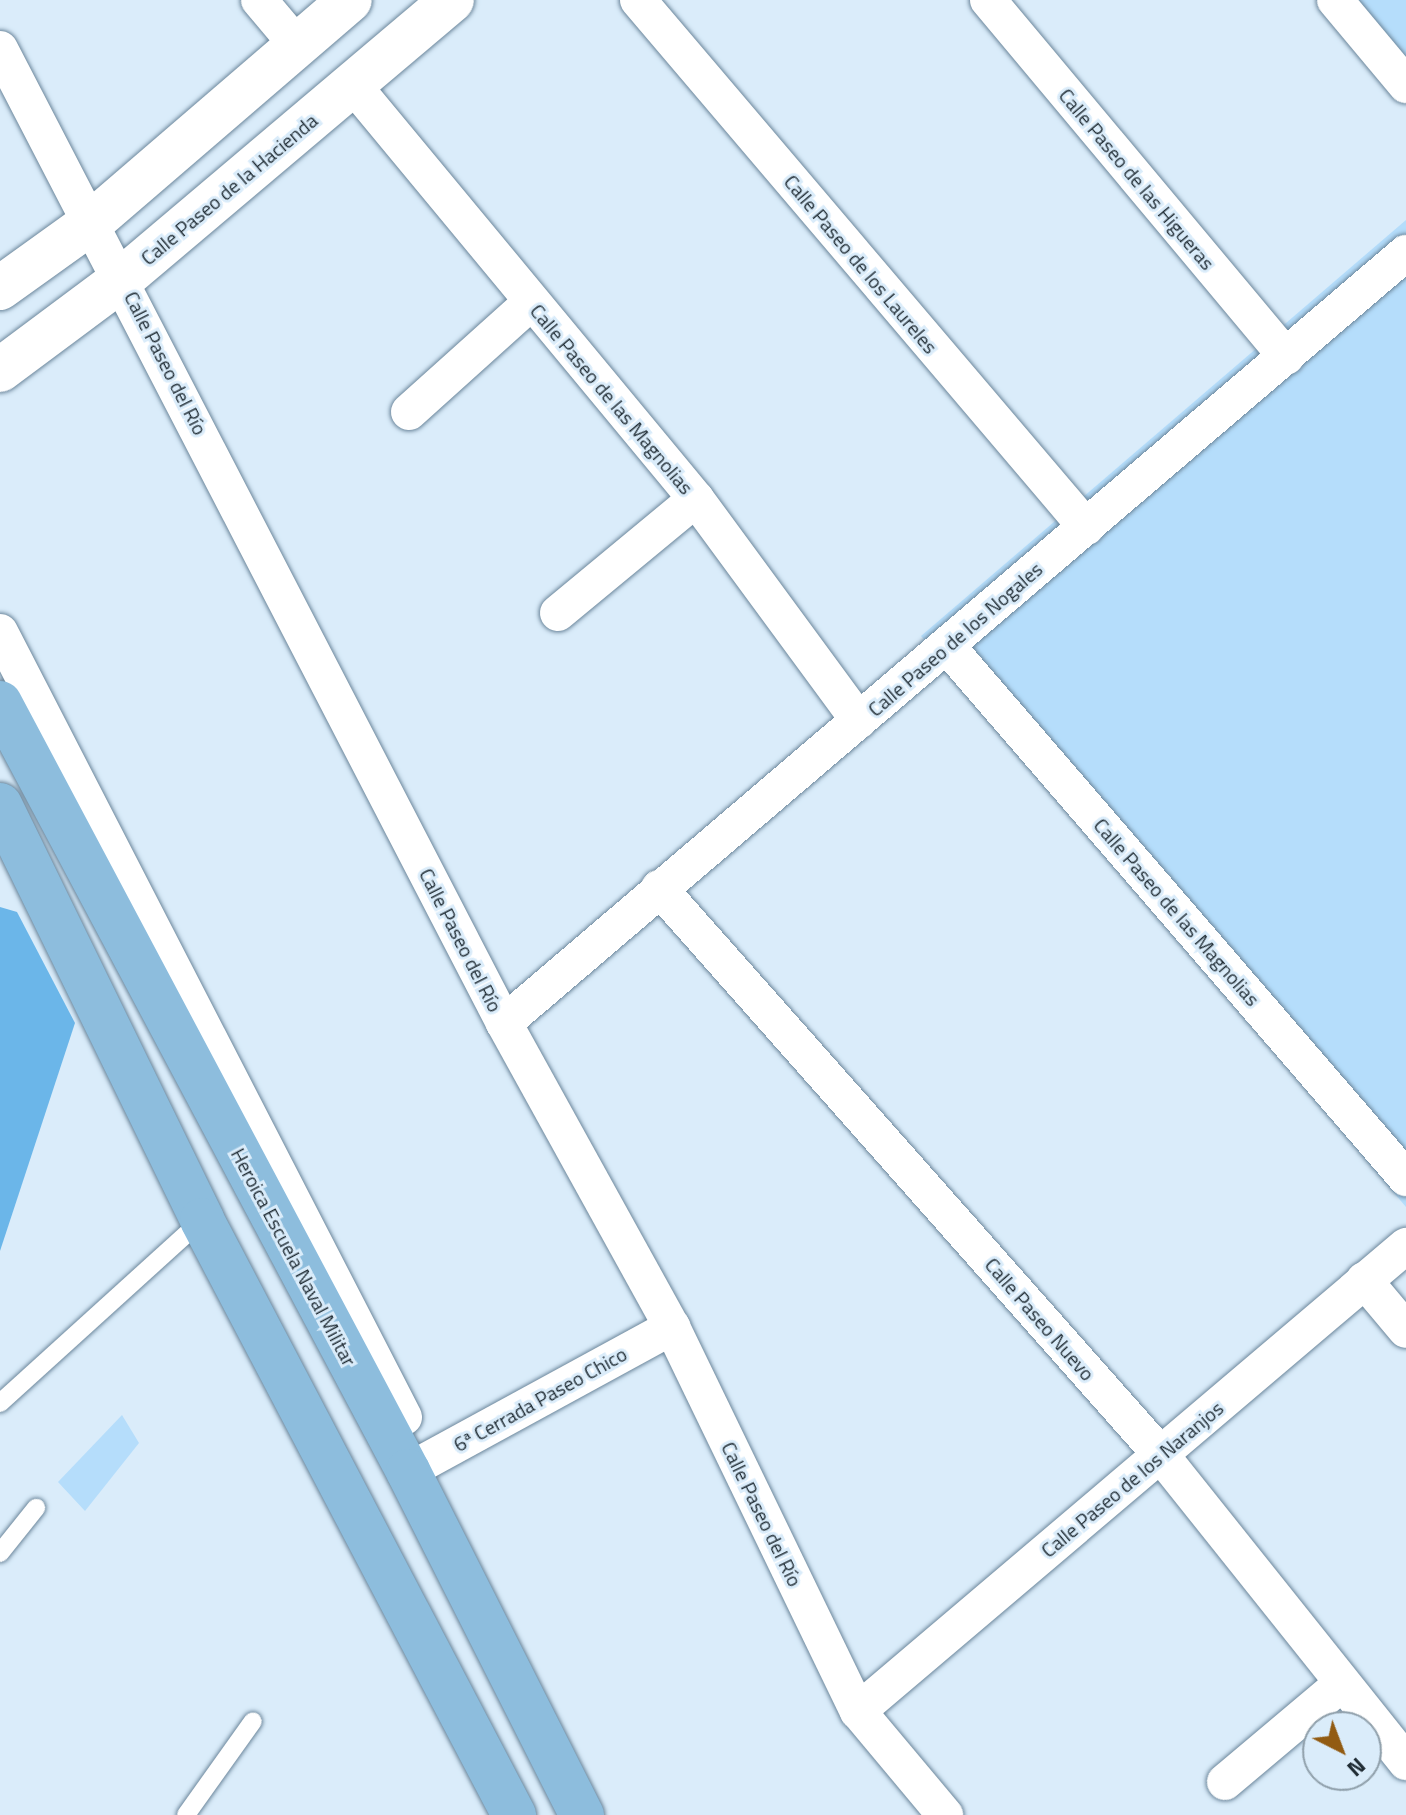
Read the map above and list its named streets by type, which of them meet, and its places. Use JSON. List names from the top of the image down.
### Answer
{
  "streets": {
    "main road": ["Heroica Escuela Naval Militar"],
    "street": [
      "Calle Paseo de las Higueras",
      "Calle Paseo de la Hacienda",
      "Calle Paseo de los Laureles",
      "Calle Paseo del Río",
      "Calle Paseo de las Magnolias",
      "Calle Paseo de los Nogales",
      "Calle Paseo Nuevo",
      "6ª Cerrada Paseo Chico",
      "Calle Paseo de los Naranjos"
    ]
  },
  "crossings": [
    ["Calle Paseo de las Higueras", "Calle Paseo de los Nogales"],
    ["Calle Paseo de la Hacienda", "Calle Paseo del Río"],
    ["Calle Paseo de la Hacienda", "Calle Paseo de las Magnolias"],
    ["Calle Paseo de los Laureles", "Calle Paseo de los Nogales"],
    ["Calle Paseo del Río", "Calle Paseo de los Nogales"],
    ["Calle Paseo del Río", "6ª Cerrada Paseo Chico"],
    ["Calle Paseo del Río", "Calle Paseo de los Naranjos"],
    ["Calle Paseo de las Magnolias", "Calle Paseo de los Nogales"],
    ["Calle Paseo de los Nogales", "Calle Paseo Nuevo"],
    ["Heroica Escuela Naval Militar", "6ª Cerrada Paseo Chico"],
    ["Calle Paseo Nuevo", "Calle Paseo de los Naranjos"]
  ],
  "north": "bottom right"
}
